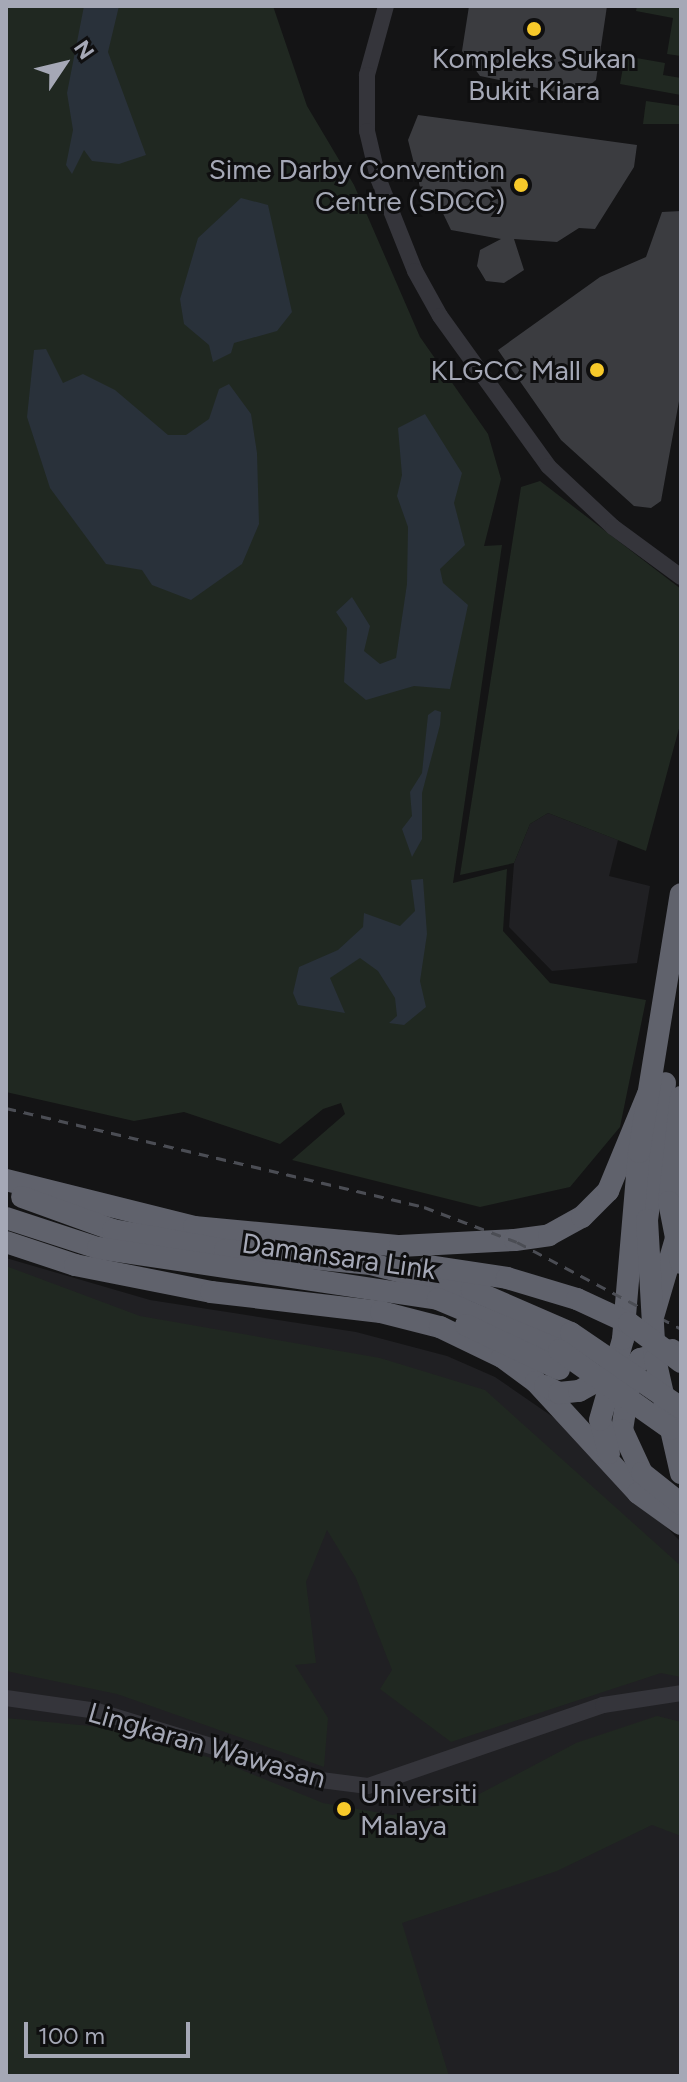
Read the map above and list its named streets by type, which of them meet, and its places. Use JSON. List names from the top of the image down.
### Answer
{
  "streets": {
    "highway": ["Damansara Link"],
    "street": ["Lingkaran Wawasan"]
  },
  "places": [
    "Kompleks Sukan Bukit Kiara",
    "Sime Darby Convention Centre (SDCC)",
    "KLGCC Mall",
    "Universiti Malaya"
  ],
  "scale_bar": "100 m",
  "north": "top right"
}
